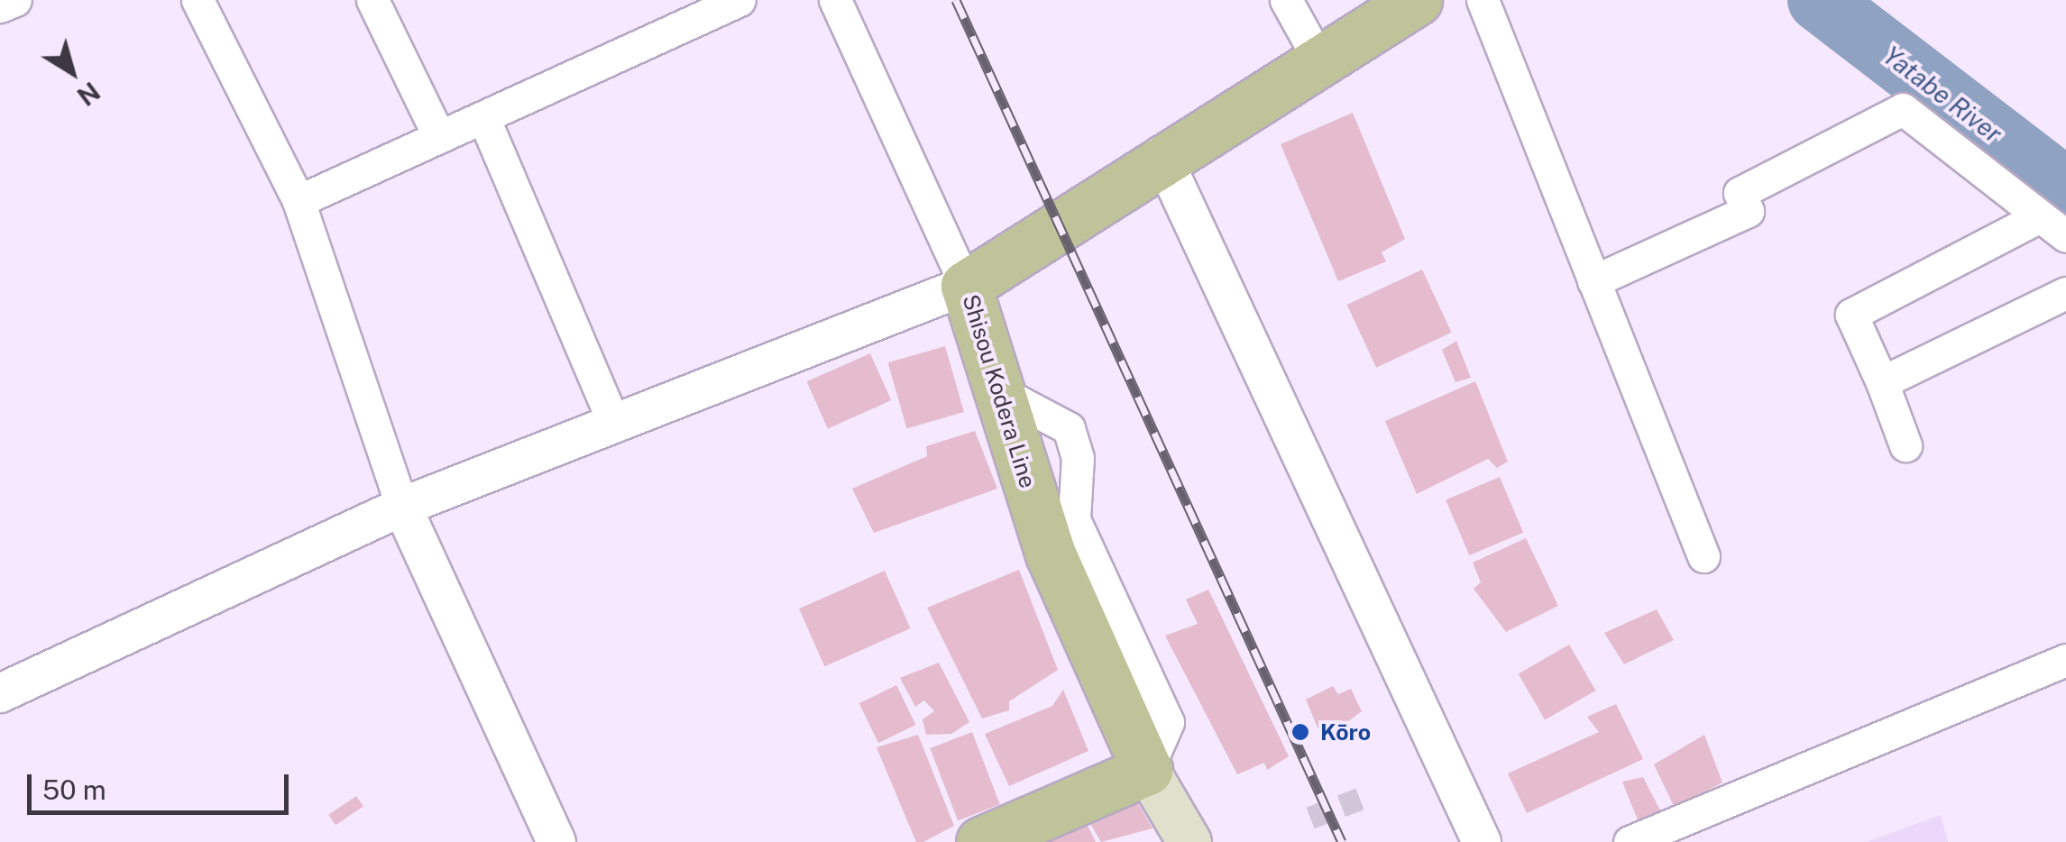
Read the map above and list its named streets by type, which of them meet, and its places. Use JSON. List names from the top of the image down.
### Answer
{
  "streets": {
    "main road": ["Shisou Kodera Line"]
  },
  "water": ["Yatabe River"],
  "places": ["Kōro"],
  "scale_bar": "50 m",
  "north": "bottom right"
}
